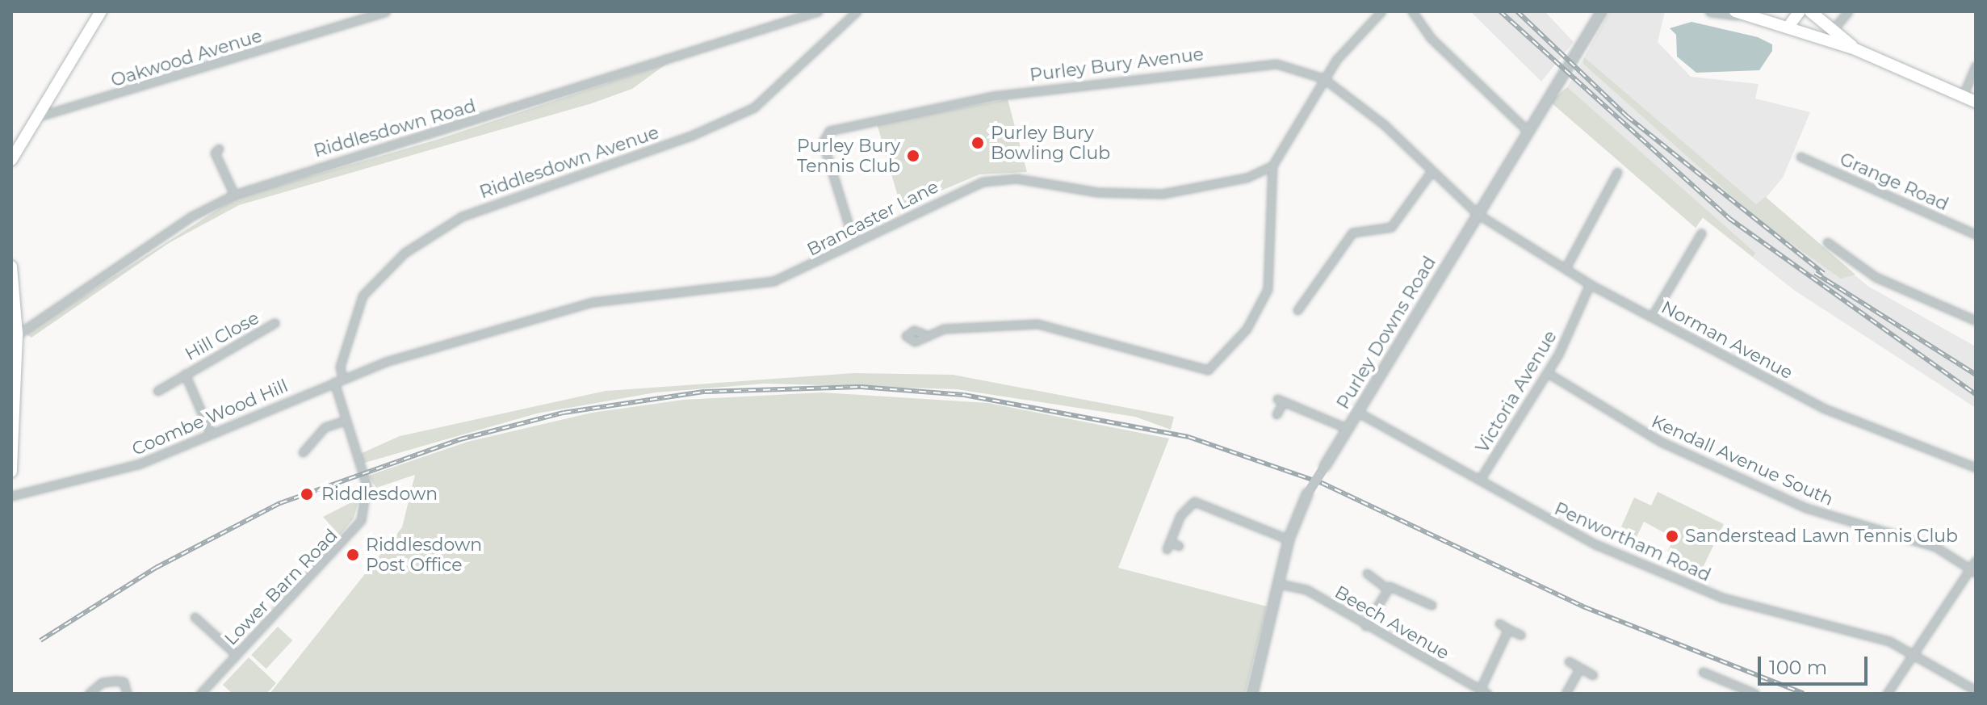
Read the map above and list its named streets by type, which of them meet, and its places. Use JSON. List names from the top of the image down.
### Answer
{
  "streets": {
    "street": [
      "Oakwood Avenue",
      "Purley Bury Avenue",
      "Riddlesdown Road",
      "Riddlesdown Avenue",
      "Grange Road",
      "Brancaster Lane",
      "Purley Downs Road",
      "Hill Close",
      "Norman Avenue",
      "Victoria Avenue",
      "Coombe Wood Hill",
      "Kendall Avenue South",
      "Penwortham Road",
      "Lower Barn Road",
      "Beech Avenue"
    ]
  },
  "crossings": [
    ["Purley Bury Avenue", "Brancaster Lane"],
    ["Purley Bury Avenue", "Purley Downs Road"],
    ["Purley Bury Avenue", "Norman Avenue"],
    ["Riddlesdown Avenue", "Brancaster Lane"],
    ["Riddlesdown Avenue", "Coombe Wood Hill"],
    ["Brancaster Lane", "Coombe Wood Hill"],
    ["Purley Downs Road", "Norman Avenue"],
    ["Purley Downs Road", "Penwortham Road"],
    ["Purley Downs Road", "Beech Avenue"],
    ["Hill Close", "Coombe Wood Hill"],
    ["Norman Avenue", "Victoria Avenue"],
    ["Victoria Avenue", "Kendall Avenue South"],
    ["Victoria Avenue", "Penwortham Road"],
    ["Coombe Wood Hill", "Lower Barn Road"]
  ],
  "places": [
    "Purley Bury Bowling Club",
    "Purley Bury Tennis Club",
    "Riddlesdown",
    "Sanderstead Lawn Tennis Club",
    "Riddlesdown Post Office"
  ],
  "scale_bar": "100 m"
}
